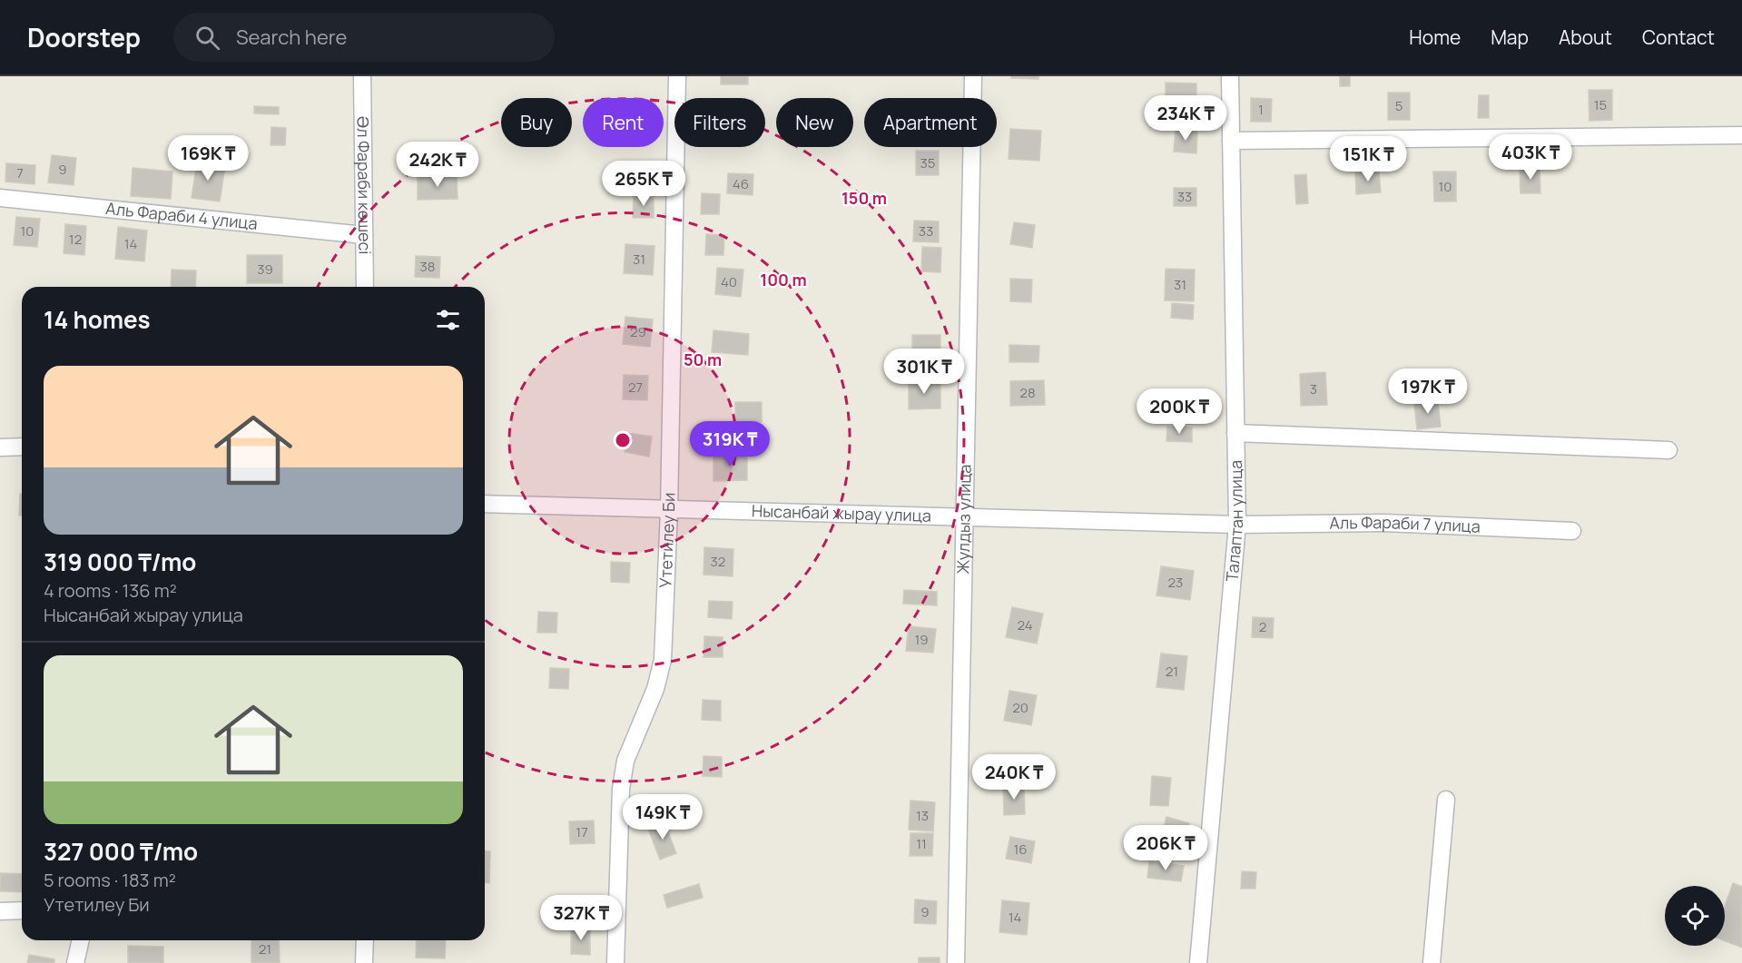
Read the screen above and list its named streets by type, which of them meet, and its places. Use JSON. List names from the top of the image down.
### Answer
{
  "streets": {
    "street": [
      "Әл Фараби көшесі",
      "Аль Фараби 4 улица",
      "Нысанбай жырау улица",
      "Жулдыз улица",
      "Талаптан улица",
      "Аль Фараби 7 улица",
      "Утетилеу Би"
    ]
  },
  "crossings": [
    ["Әл Фараби көшесі", "Аль Фараби 4 улица"],
    ["Нысанбай жырау улица", "Жулдыз улица"],
    ["Нысанбай жырау улица", "Талаптан улица"],
    ["Нысанбай жырау улица", "Аль Фараби 7 улица"],
    ["Нысанбай жырау улица", "Утетилеу Би"],
    ["Талаптан улица", "Аль Фараби 7 улица"]
  ],
  "house_numbers": [
    "15",
    "5",
    "1",
    "35",
    "9",
    "7",
    "46",
    "10",
    "33",
    "10",
    "33",
    "12",
    "14",
    "31",
    "38",
    "39",
    "40",
    "31",
    "29",
    "27",
    "3",
    "28",
    "32",
    "23",
    "24",
    "2",
    "19",
    "21",
    "20",
    "13",
    "17",
    "11",
    "16",
    "9",
    "14",
    "21"
  ],
  "page": {
    "header": "Doorstep",
    "search": "Search here",
    "nav": [
      "Home",
      "Map",
      "About",
      "Contact"
    ],
    "price": [
      "234K ₸",
      "403K ₸",
      "169K ₸",
      "151K ₸",
      "242K ₸",
      "265K ₸",
      "301K ₸",
      "197K ₸",
      "200K ₸",
      "319K ₸",
      "240K ₸",
      "149K ₸",
      "206K ₸",
      "327K ₸"
    ],
    "chip": [
      "Buy",
      "Rent",
      "Filters",
      "New",
      "Apartment"
    ],
    "heading": "14 homes",
    "list": [
      {
        "name": "319 000 ₸/mo",
        "note": "4 rooms · 136 m² · Нысанбай жырау улица"
      },
      {
        "name": "327 000 ₸/mo",
        "note": "5 rooms · 183 m² · Утетилеу Би"
      }
    ]
  },
  "rings": ["150 m", "100 m", "50 m"]
}
